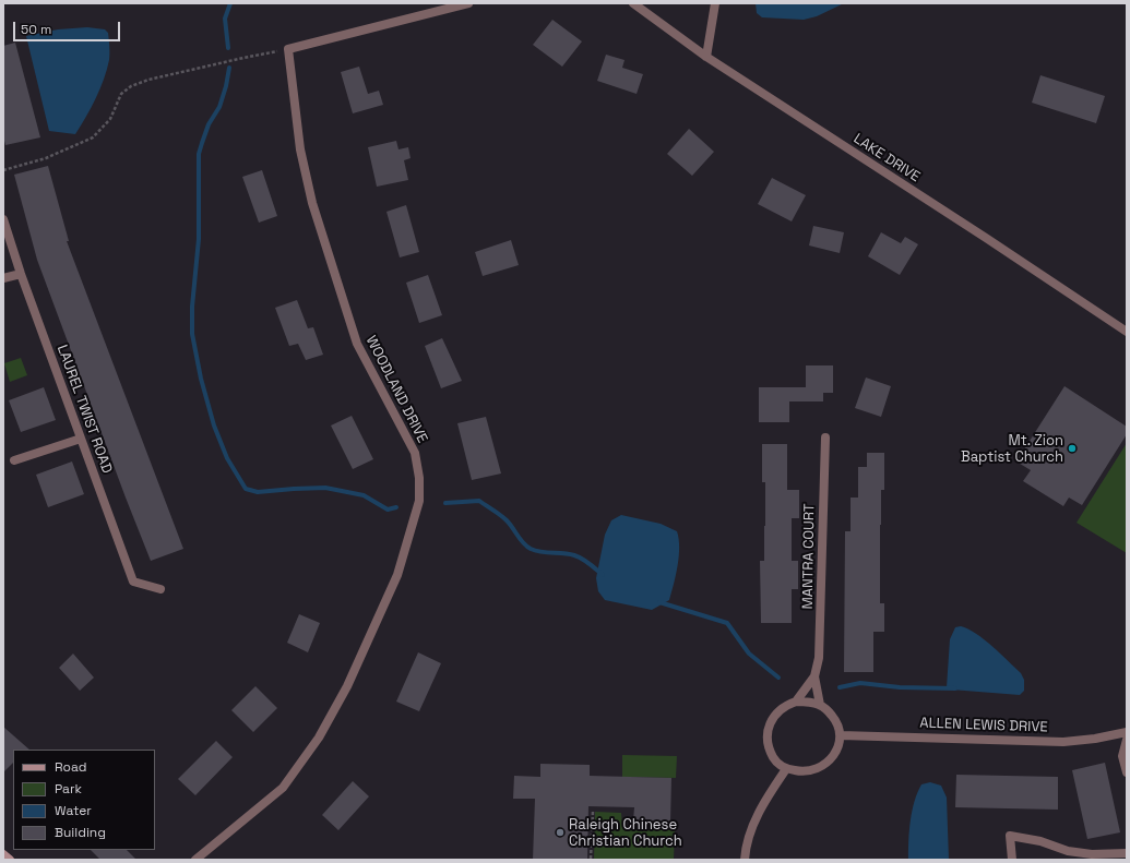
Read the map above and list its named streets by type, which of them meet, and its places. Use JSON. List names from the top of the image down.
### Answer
{
  "streets": {
    "street": [
      "LAKE DRIVE",
      "WOODLAND DRIVE",
      "LAUREL TWIST ROAD",
      "MANTRA COURT",
      "ALLEN LEWIS DRIVE"
    ]
  },
  "crossings": [
    ["MANTRA COURT", "ALLEN LEWIS DRIVE"]
  ],
  "places": ["Mt. Zion Baptist Church", "Raleigh Chinese Christian Church"],
  "legend": [
    "Road",
    "Park",
    "Water",
    "Building"
  ],
  "scale_bar": "50 m"
}
